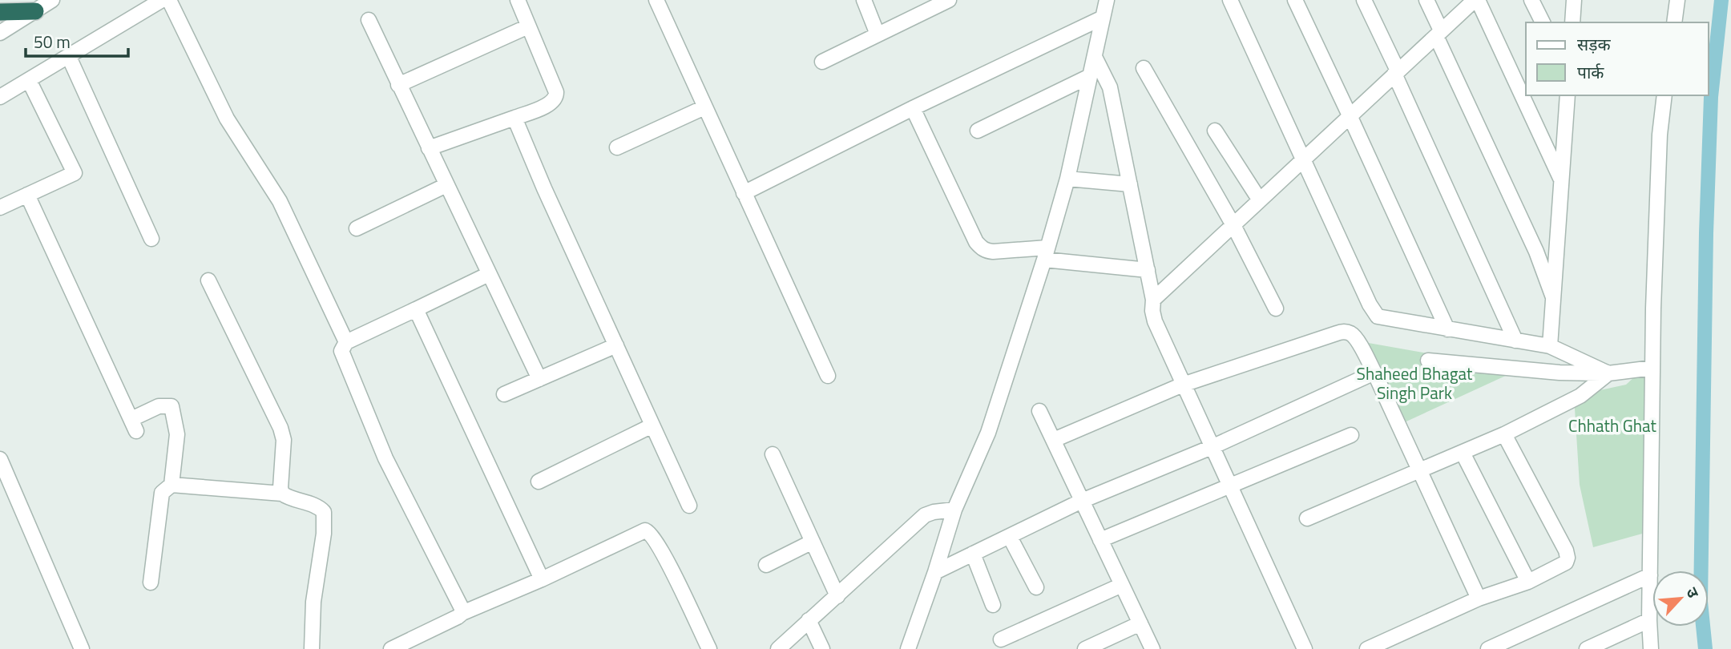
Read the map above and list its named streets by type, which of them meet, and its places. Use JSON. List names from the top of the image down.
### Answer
{
  "parks": ["Shaheed Bhagat Singh Park", "Chhath Ghat"],
  "legend": ["सड़क", "पार्क"],
  "scale_bar": "50 m",
  "north": "top right"
}
